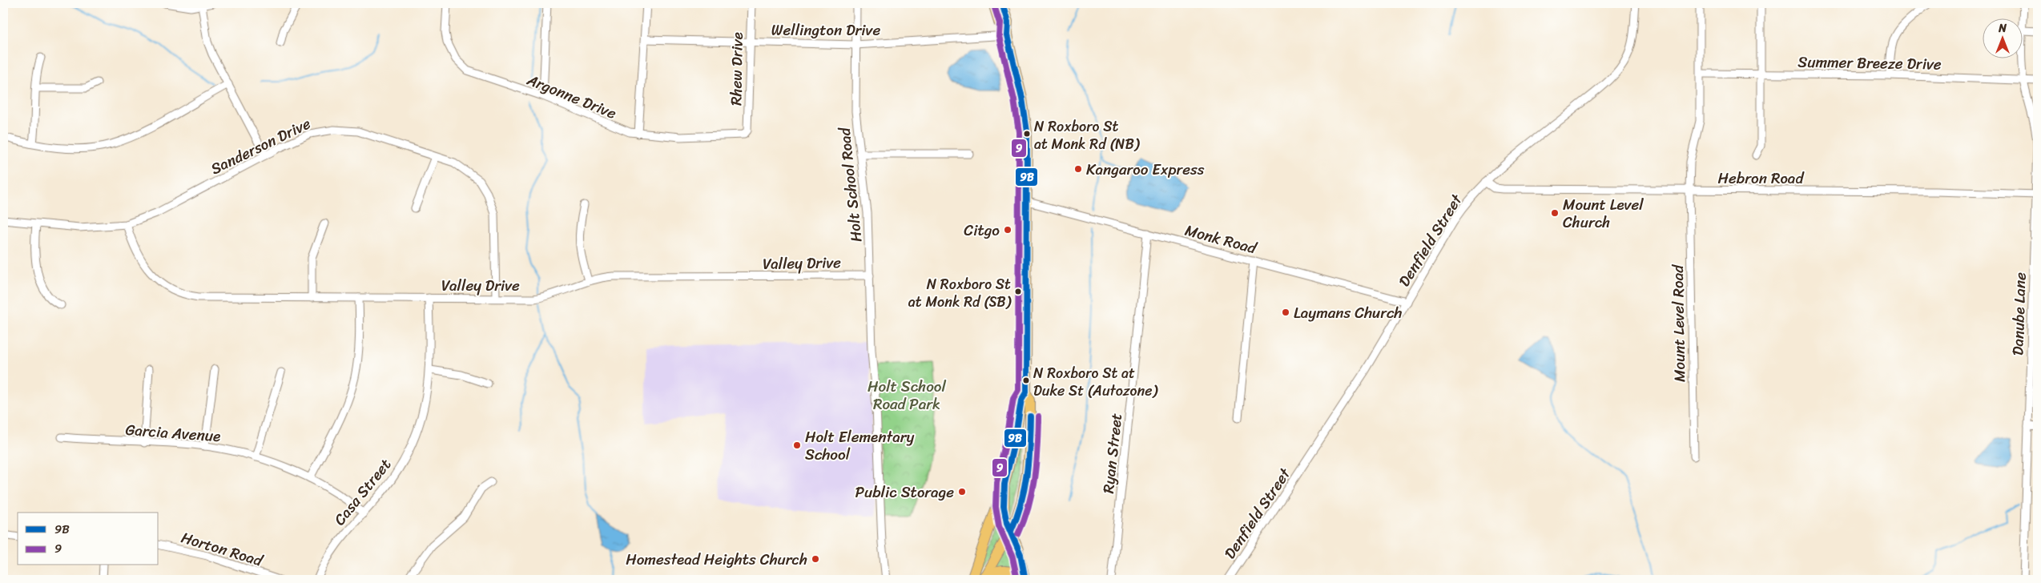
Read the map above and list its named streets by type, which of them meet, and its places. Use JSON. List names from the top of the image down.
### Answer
{
  "streets": {
    "street": [
      "Wellington Drive",
      "Summer Breeze Drive",
      "Rhew Drive",
      "Argonne Drive",
      "Sanderson Drive",
      "Hebron Road",
      "Holt School Road",
      "Monk Road",
      "Denfield Street",
      "Valley Drive",
      "Danube Lane",
      "Mount Level Road",
      "Garcia Avenue",
      "Ryan Street",
      "Casa Street",
      "Horton Road"
    ]
  },
  "crossings": [
    ["Wellington Drive", "Rhew Drive"],
    ["Wellington Drive", "Holt School Road"],
    ["Summer Breeze Drive", "Danube Lane"],
    ["Summer Breeze Drive", "Mount Level Road"],
    ["Rhew Drive", "Argonne Drive"],
    ["Sanderson Drive", "Valley Drive"],
    ["Hebron Road", "Denfield Street"],
    ["Hebron Road", "Danube Lane"],
    ["Hebron Road", "Mount Level Road"],
    ["Holt School Road", "Valley Drive"],
    ["Monk Road", "Denfield Street"],
    ["Monk Road", "Ryan Street"],
    ["Valley Drive", "Casa Street"],
    ["Garcia Avenue", "Casa Street"]
  ],
  "parks": ["Holt School Road Park"],
  "places": [
    "N Roxboro St at Monk Rd (NB)",
    "Kangaroo Express",
    "Mount Level Church",
    "Citgo",
    "N Roxboro St at Monk Rd (SB)",
    "Laymans Church",
    "N Roxboro St at Duke St (Autozone)",
    "Holt Elementary School",
    "Public Storage",
    "Homestead Heights Church"
  ],
  "lines": ["transit line 9B", "transit line 9"],
  "legend": ["9B", "9"],
  "north": "top"
}
